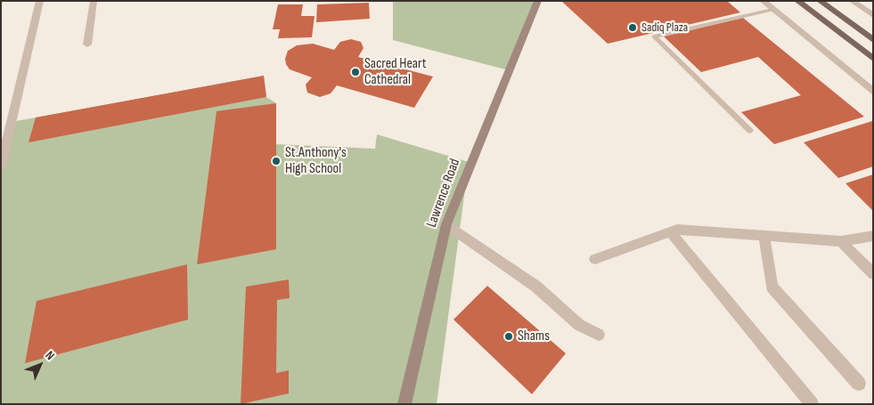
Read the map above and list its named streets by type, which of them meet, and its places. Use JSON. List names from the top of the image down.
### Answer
{
  "streets": {
    "main road": ["Lawrence Road"]
  },
  "places": [
    "Sadiq Plaza",
    "Sacred Heart Cathedral",
    "St.Anthony's High School",
    "Shams"
  ],
  "north": "top right"
}
